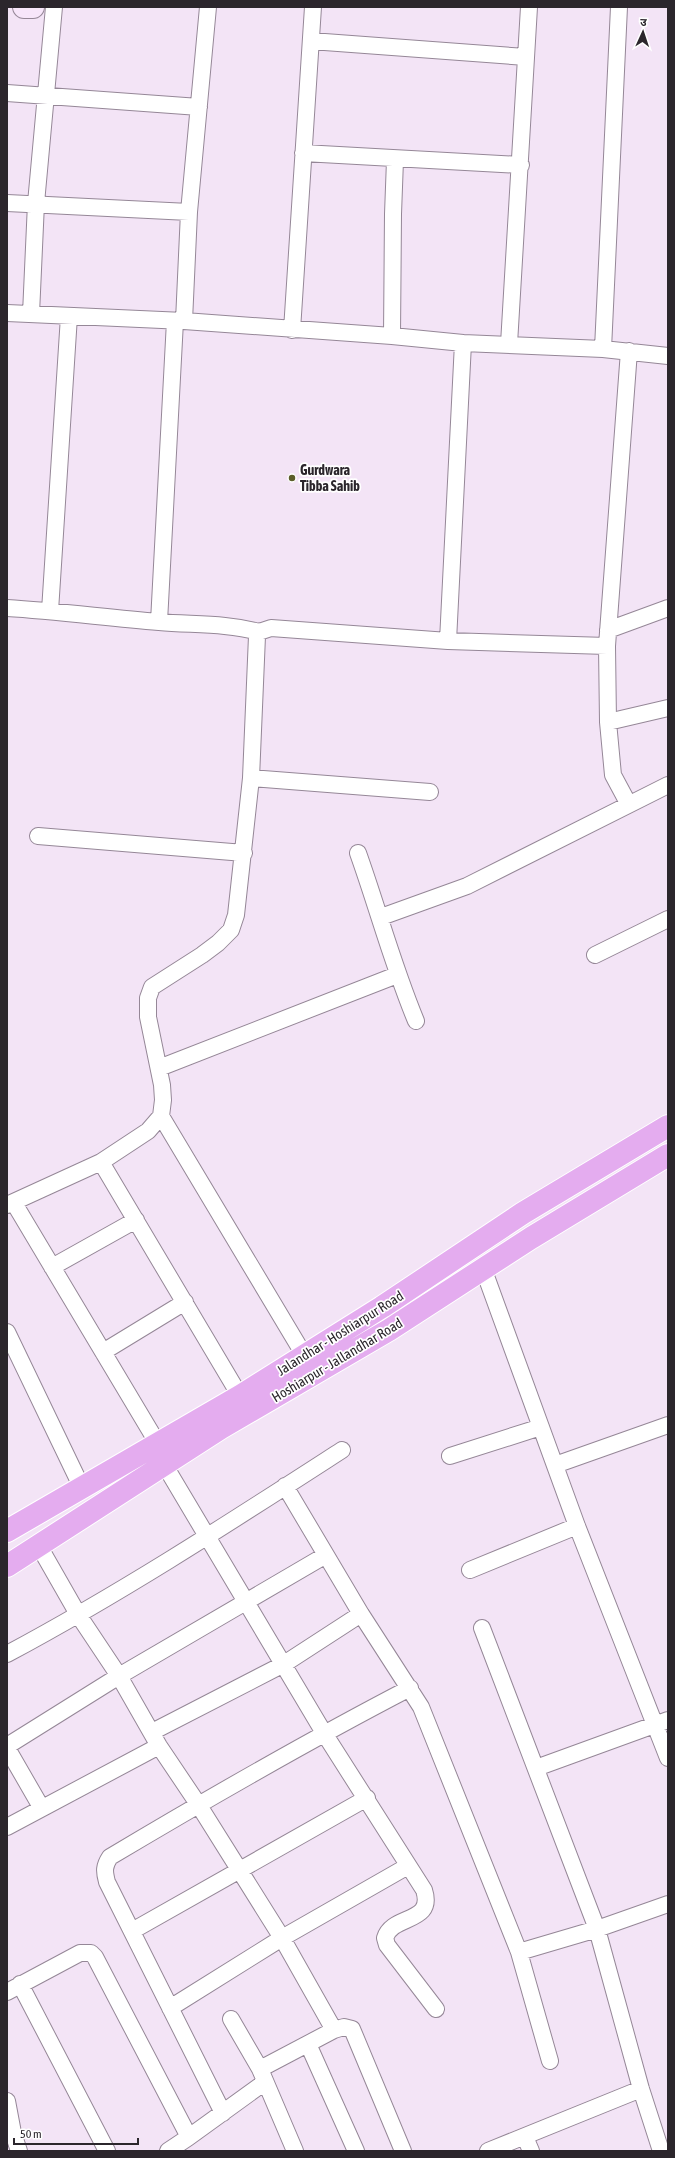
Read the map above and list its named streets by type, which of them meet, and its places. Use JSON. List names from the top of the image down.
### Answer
{
  "streets": {
    "highway": ["Jalandhar - Hoshiarpur Road", "Hoshiarpur - Jallandhar Road"]
  },
  "crossings": [
    ["Jalandhar - Hoshiarpur Road", "Hoshiarpur - Jallandhar Road"]
  ],
  "places": ["Gurdwara Tibba Sahib"],
  "scale_bar": "50 m",
  "north": "top"
}
